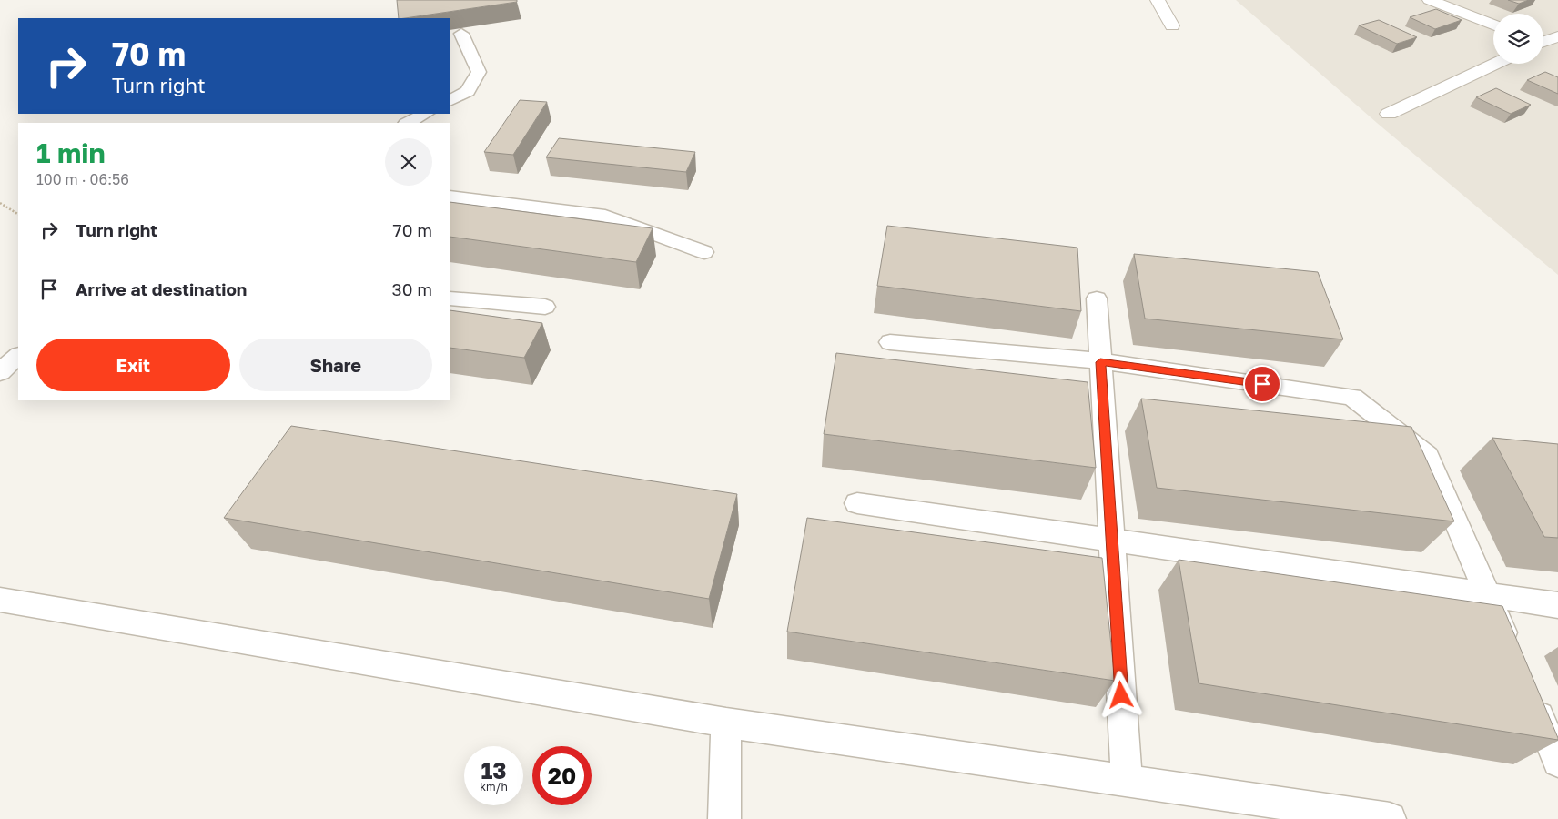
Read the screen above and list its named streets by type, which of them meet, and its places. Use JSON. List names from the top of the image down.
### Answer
{
  "page": {
    "turn": ["70 m", "Turn right"],
    "heading": ["1 min", "100 m · 06:56"],
    "list": [
      {
        "name": "Turn right",
        "value": "70 m"
      },
      {
        "name": "Arrive at destination",
        "value": "30 m"
      }
    ],
    "buttons": ["Exit", "Share"],
    "speed": "13 km/h",
    "limit": "20"
  }
}
